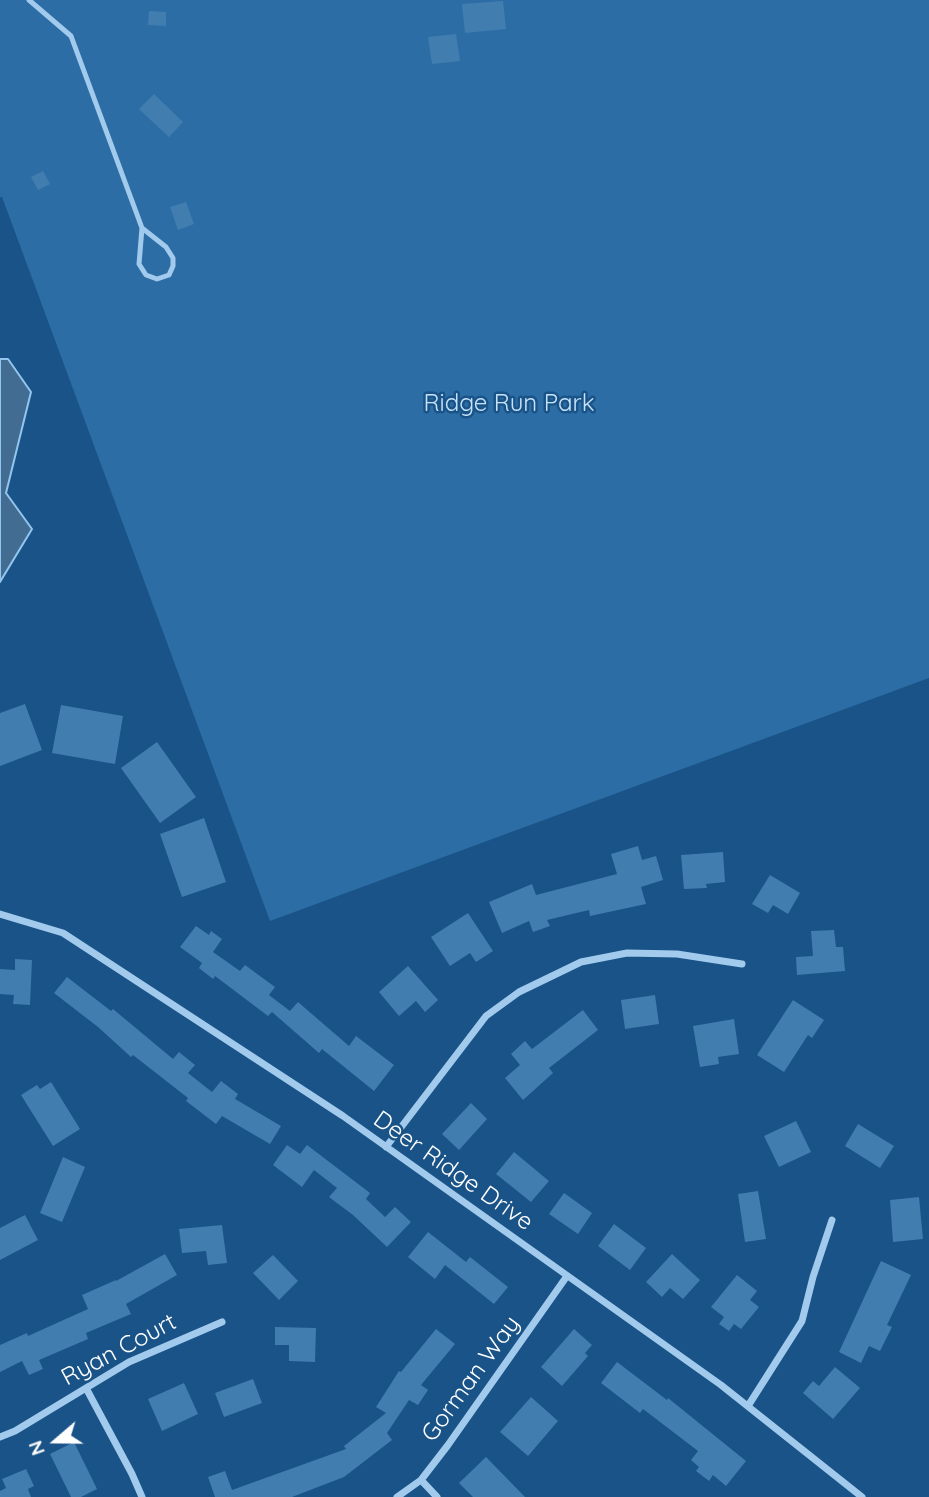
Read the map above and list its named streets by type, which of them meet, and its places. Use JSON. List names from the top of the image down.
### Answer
{
  "streets": {
    "street": ["Deer Ridge Drive", "Ryan Court", "Gorman Way"]
  },
  "crossings": [
    ["Deer Ridge Drive", "Gorman Way"]
  ],
  "parks": ["Ridge Run Park"],
  "north": "left"
}
